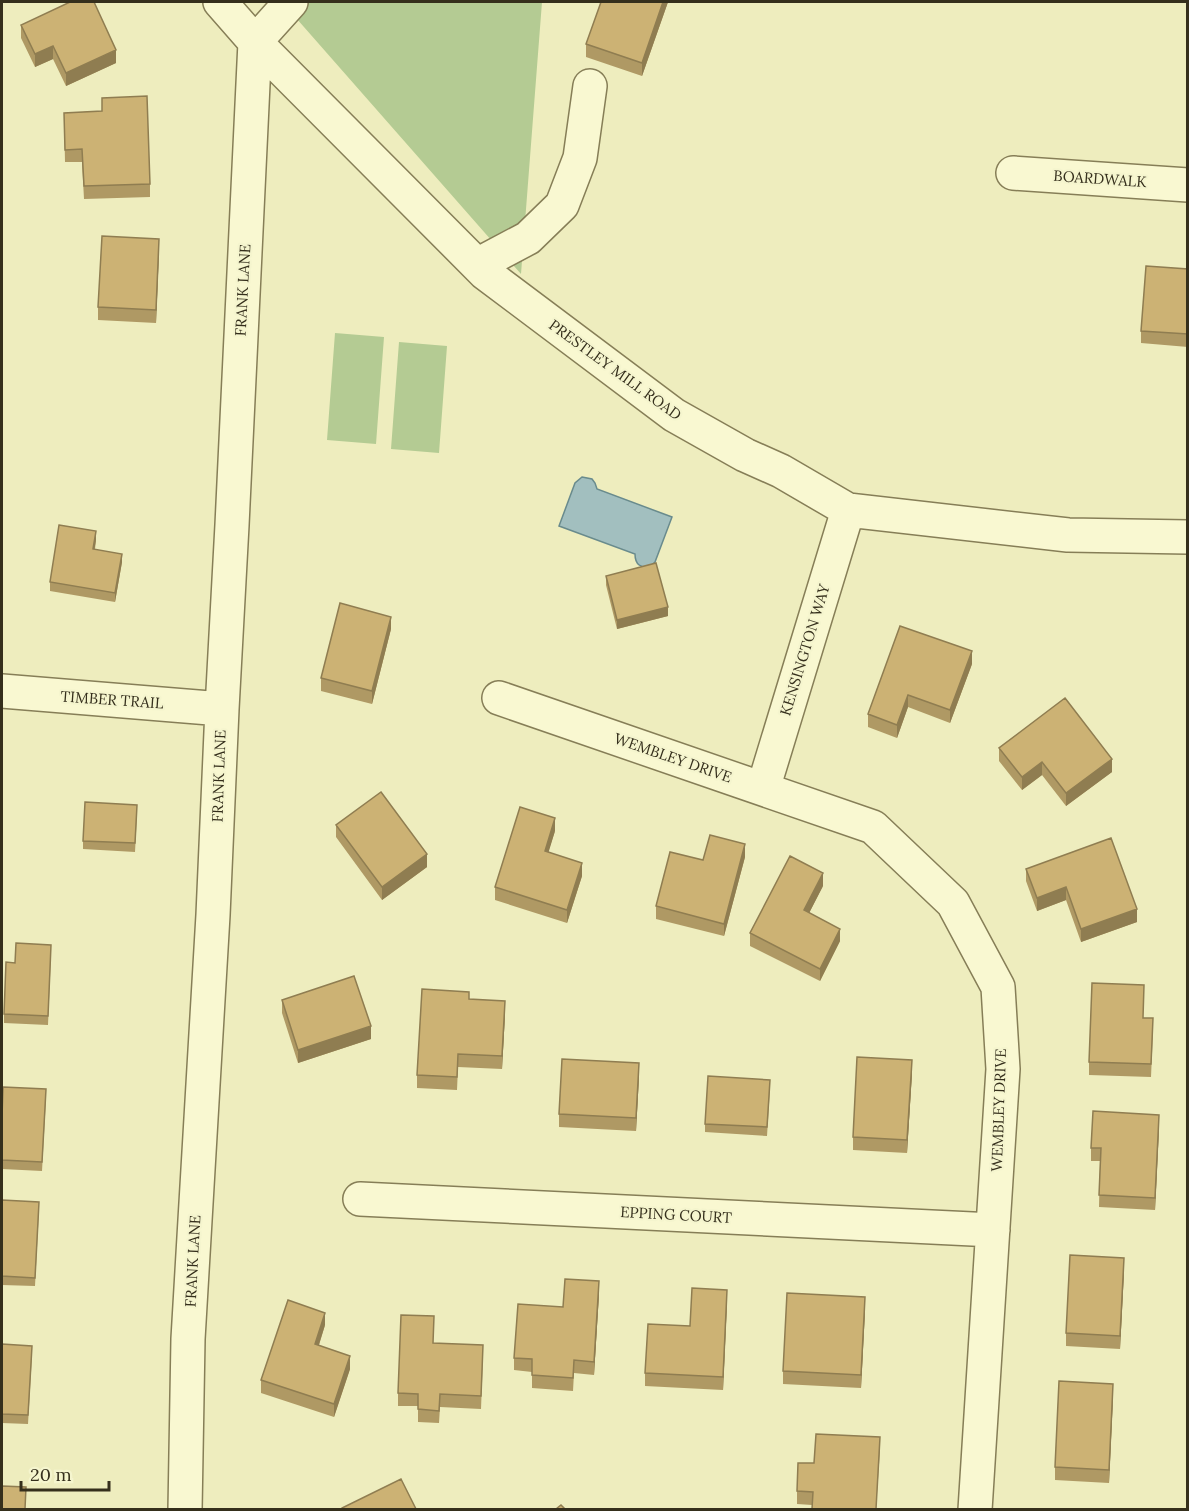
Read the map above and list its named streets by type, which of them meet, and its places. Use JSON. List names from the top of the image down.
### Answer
{
  "streets": {
    "street": [
      "BOARDWALK",
      "FRANK LANE",
      "PRESTLEY MILL ROAD",
      "KENSINGTON WAY",
      "TIMBER TRAIL",
      "WEMBLEY DRIVE",
      "EPPING COURT"
    ]
  },
  "crossings": [
    ["FRANK LANE", "PRESTLEY MILL ROAD"],
    ["FRANK LANE", "TIMBER TRAIL"],
    ["PRESTLEY MILL ROAD", "KENSINGTON WAY"],
    ["KENSINGTON WAY", "WEMBLEY DRIVE"],
    ["WEMBLEY DRIVE", "EPPING COURT"]
  ],
  "scale_bar": "20 m"
}
